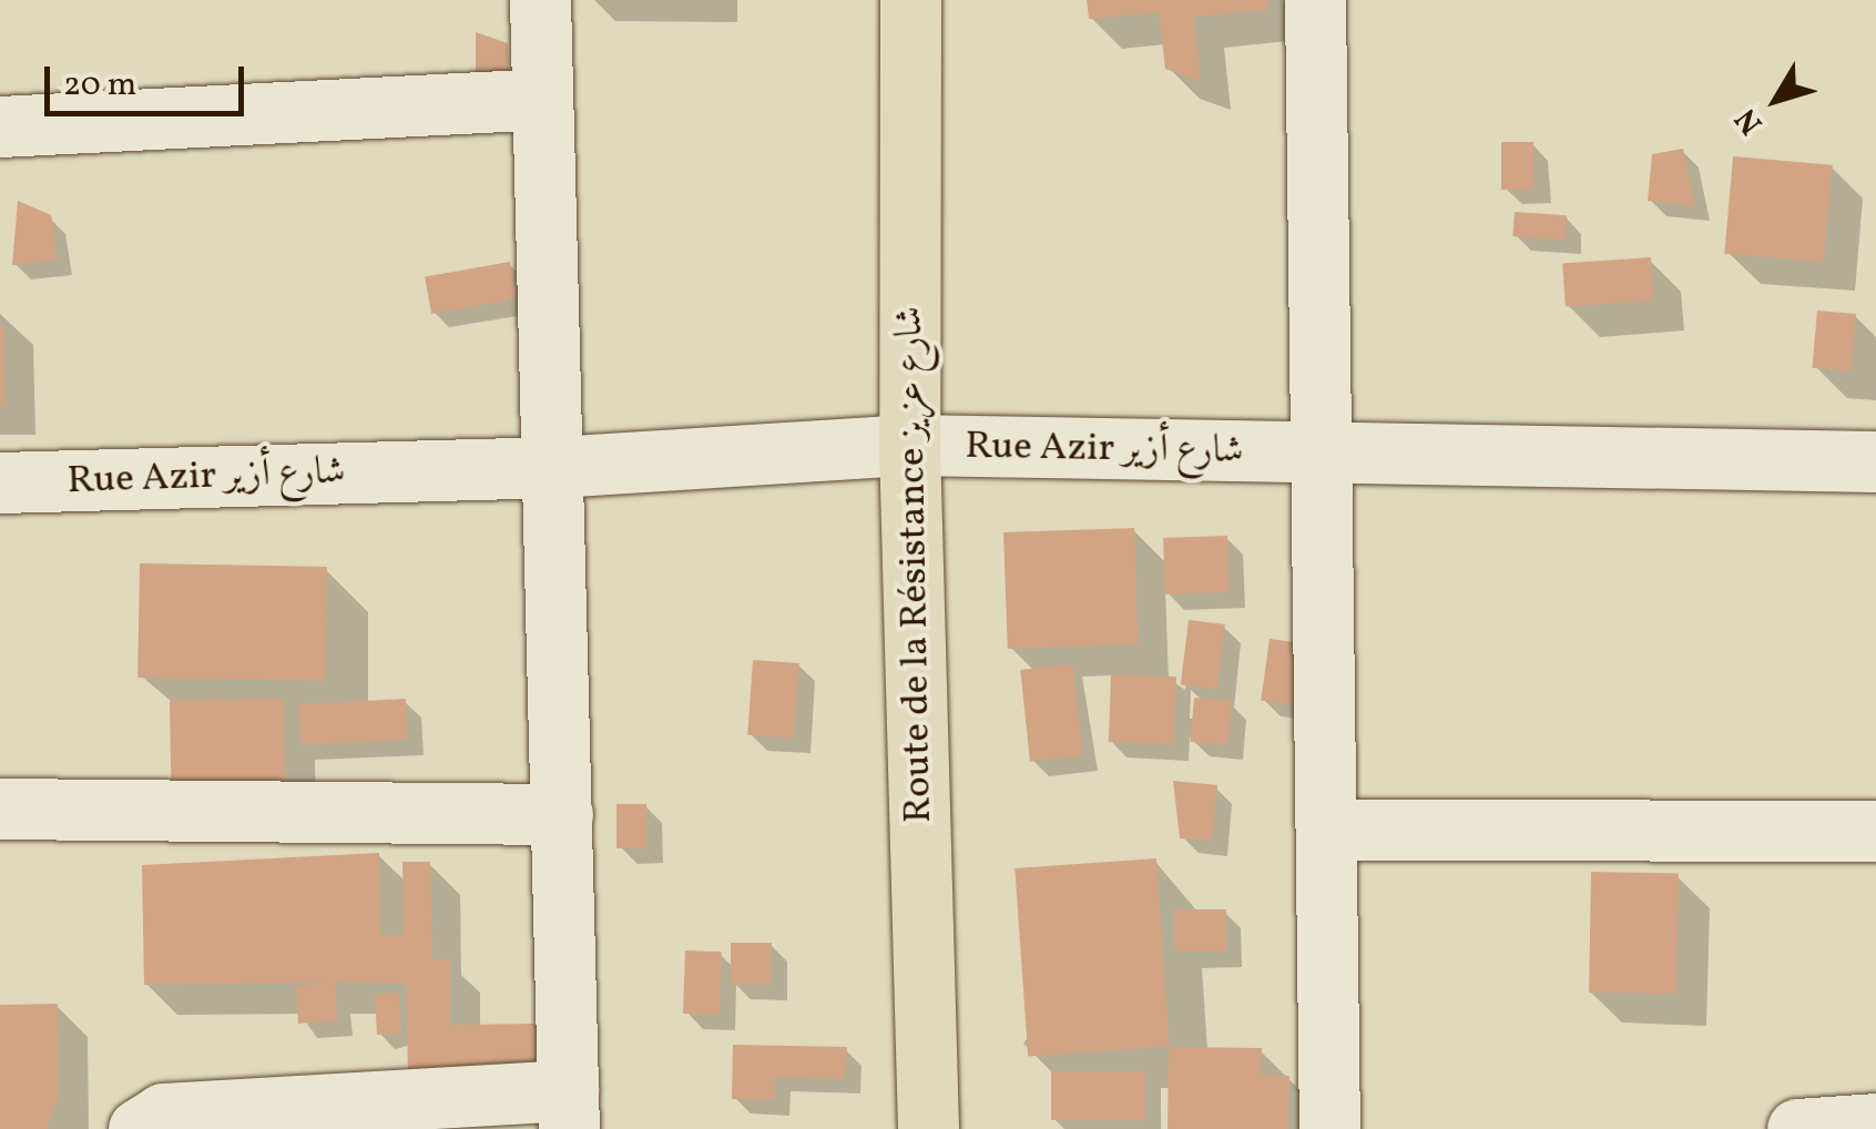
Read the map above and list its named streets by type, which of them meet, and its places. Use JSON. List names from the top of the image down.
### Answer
{
  "streets": {
    "main road": ["Route de la Résistance شارع عزيز"],
    "street": ["Rue Azir شارع أزير"]
  },
  "crossings": [
    ["Rue Azir شارع أزير", "Route de la Résistance شارع عزيز"]
  ],
  "scale_bar": "20 m",
  "north": "bottom left"
}
